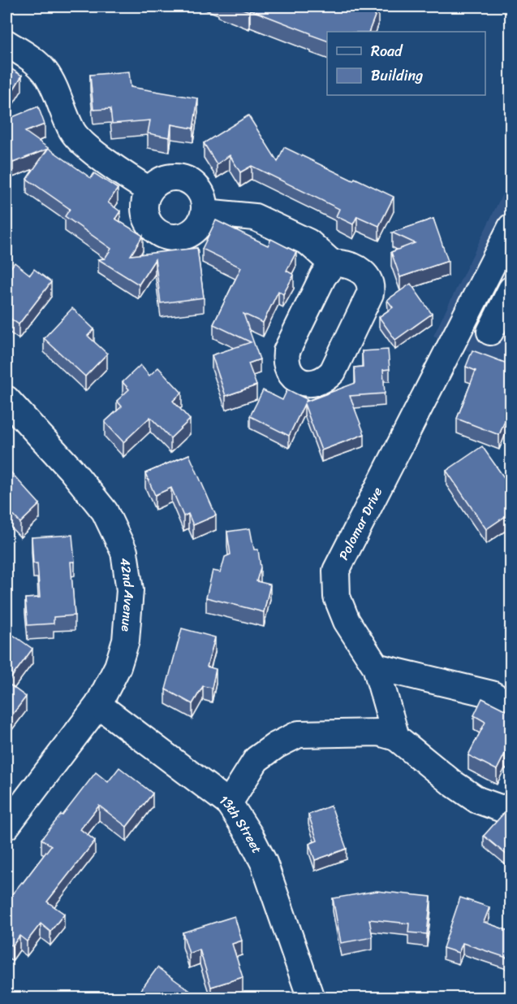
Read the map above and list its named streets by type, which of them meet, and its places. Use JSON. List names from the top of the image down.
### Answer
{
  "streets": {
    "street": ["Polomar Drive", "42nd Avenue", "13th Street"]
  },
  "crossings": [
    ["42nd Avenue", "13th Street"]
  ],
  "legend": ["Road", "Building"]
}
